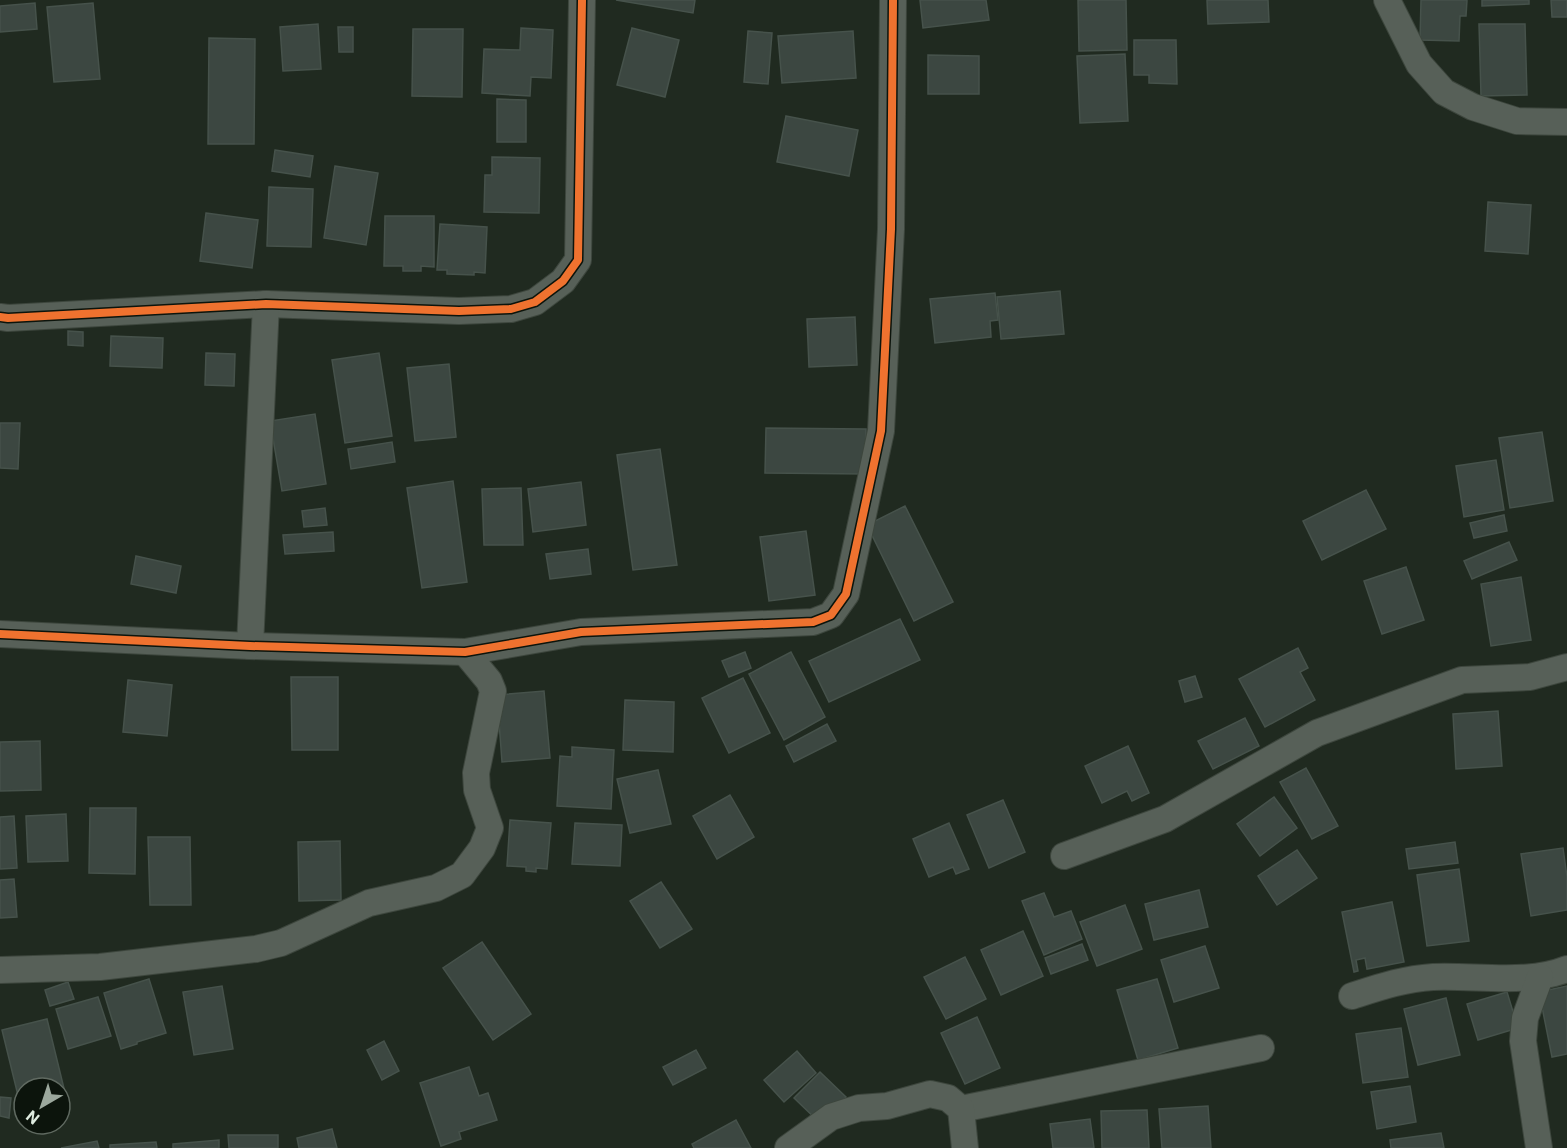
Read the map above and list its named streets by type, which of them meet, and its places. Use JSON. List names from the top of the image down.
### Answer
{
  "north": "bottom left"
}
